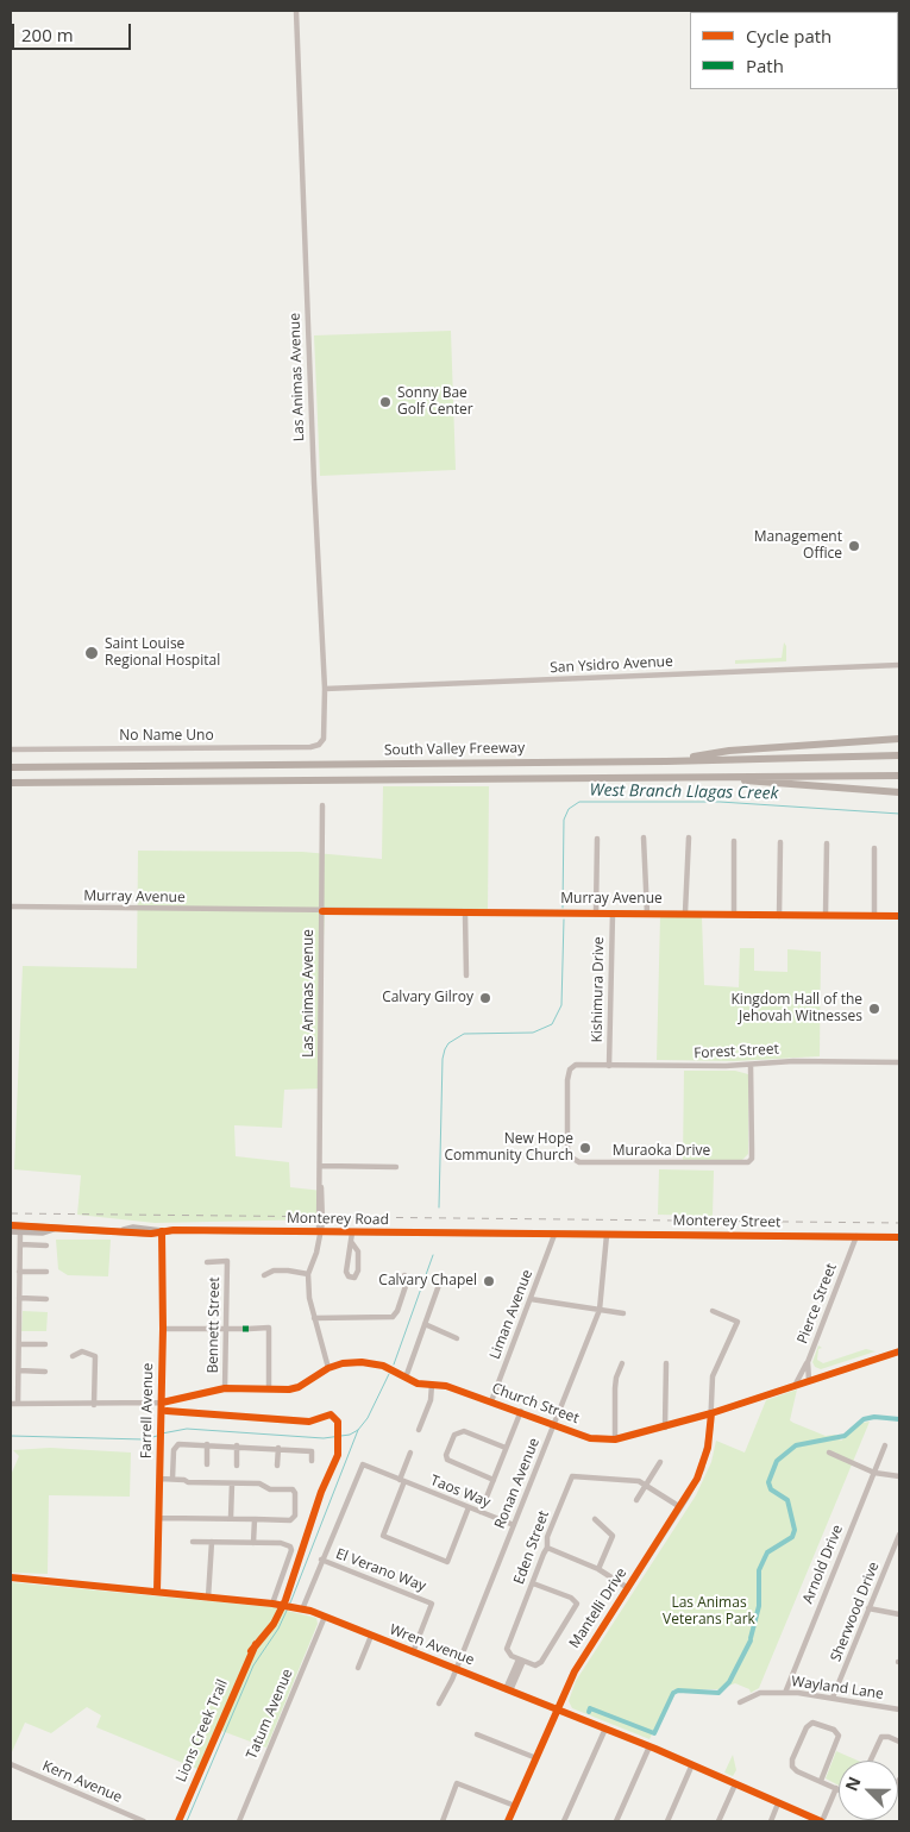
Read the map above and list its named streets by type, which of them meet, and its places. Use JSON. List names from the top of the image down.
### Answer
{
  "streets": {
    "highway": ["South Valley Freeway"],
    "main road": ["Monterey Road", "Monterey Street"],
    "street": [
      "Las Animas Avenue",
      "San Ysidro Avenue",
      "No Name Uno",
      "Murray Avenue",
      "Kishimura Drive",
      "Forest Street",
      "Muraoka Drive",
      "Pierce Street",
      "Liman Avenue",
      "Bennett Street",
      "Church Street",
      "Farrell Avenue",
      "Ronan Avenue",
      "Taos Way",
      "Eden Street",
      "Arnold Drive",
      "El Verano Way",
      "Mantelli Drive",
      "Sherwood Drive",
      "Wren Avenue",
      "Wayland Lane",
      "Tatum Avenue",
      "Kern Avenue"
    ],
    "cycle path": ["Lions Creek Trail"]
  },
  "crossings": [
    ["Las Animas Avenue", "San Ysidro Avenue"],
    ["Las Animas Avenue", "No Name Uno"],
    ["Las Animas Avenue", "Murray Avenue"],
    ["Las Animas Avenue", "Monterey Road"],
    ["Murray Avenue", "Kishimura Drive"],
    ["Kishimura Drive", "Forest Street"],
    ["Forest Street", "Muraoka Drive"],
    ["Monterey Road", "Monterey Street"],
    ["Monterey Road", "Liman Avenue"],
    ["Monterey Road", "Farrell Avenue"],
    ["Monterey Street", "Pierce Street"],
    ["Monterey Street", "Liman Avenue"],
    ["Monterey Street", "Ronan Avenue"],
    ["Pierce Street", "Church Street"],
    ["Liman Avenue", "Church Street"],
    ["Bennett Street", "Church Street"],
    ["Church Street", "Farrell Avenue"],
    ["Church Street", "Ronan Avenue"],
    ["Church Street", "Mantelli Drive"],
    ["Farrell Avenue", "Wren Avenue"],
    ["Ronan Avenue", "Taos Way"],
    ["Ronan Avenue", "Wren Avenue"],
    ["Taos Way", "El Verano Way"],
    ["Arnold Drive", "Wayland Lane"],
    ["El Verano Way", "Wren Avenue"],
    ["Mantelli Drive", "Wren Avenue"],
    ["Sherwood Drive", "Wayland Lane"],
    ["Wren Avenue", "Tatum Avenue"]
  ],
  "water": ["West Branch Llagas Creek"],
  "parks": ["Las Animas Veterans Park"],
  "places": [
    "Sonny Bae Golf Center",
    "Management Office",
    "Saint Louise Regional Hospital",
    "Calvary Gilroy",
    "Kingdom Hall of the Jehovah Witnesses",
    "New Hope Community Church",
    "Calvary Chapel"
  ],
  "legend": ["Cycle path", "Path"],
  "scale_bar": "200 m",
  "north": "top left"
}
